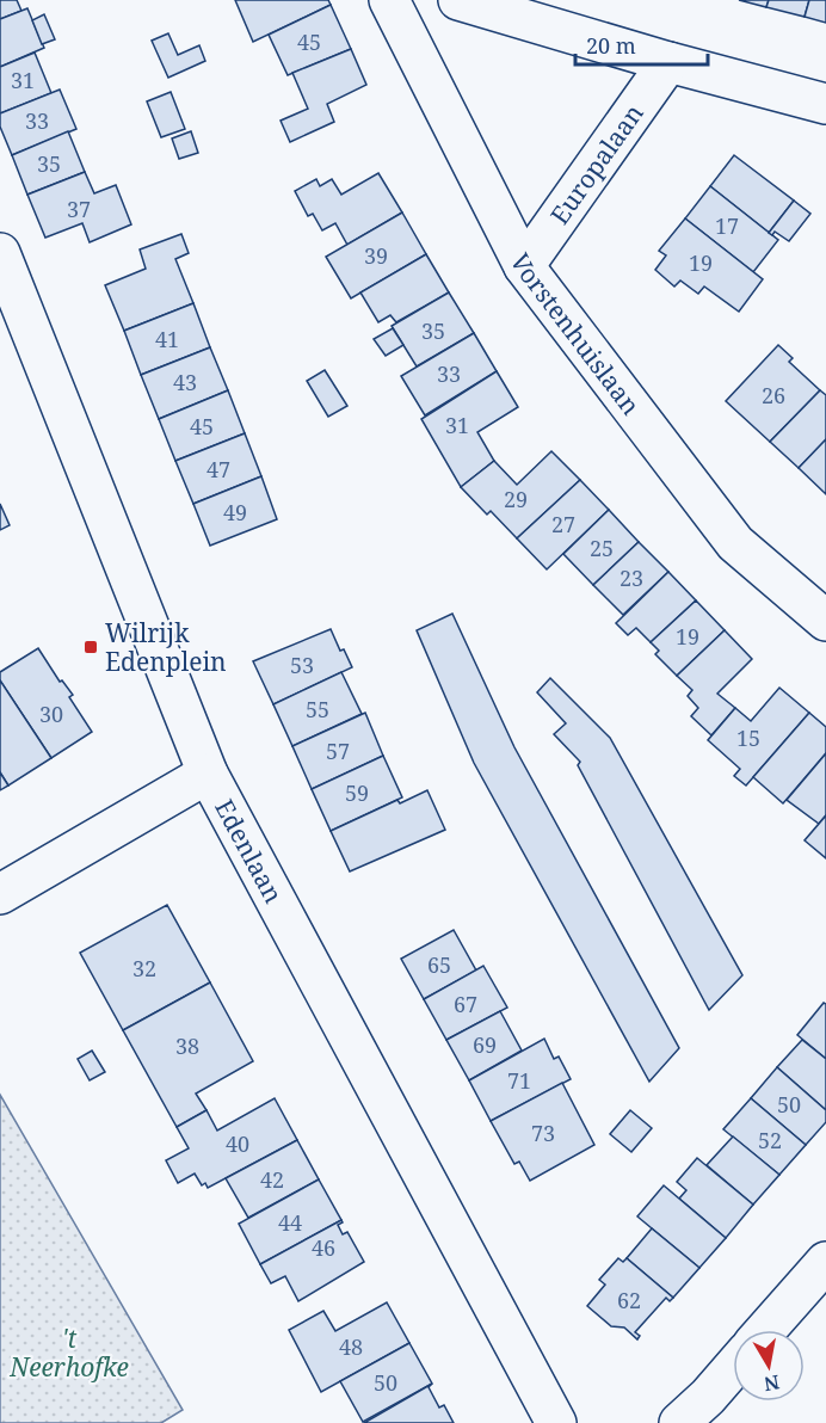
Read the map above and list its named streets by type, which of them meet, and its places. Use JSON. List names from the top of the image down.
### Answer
{
  "streets": {
    "street": ["Europalaan", "Vorstenhuislaan", "Edenlaan"]
  },
  "crossings": [
    ["Europalaan", "Vorstenhuislaan"]
  ],
  "parks": ["'t Neerhofke"],
  "places": {
    "transit": ["Wilrijk Edenplein"]
  },
  "house_numbers": [
    "45",
    "31",
    "33",
    "35",
    "37",
    "17",
    "39",
    "19",
    "35",
    "41",
    "33",
    "43",
    "26",
    "31",
    "45",
    "47",
    "29",
    "49",
    "27",
    "25",
    "23",
    "19",
    "53",
    "55",
    "30",
    "15",
    "57",
    "59",
    "65",
    "32",
    "67",
    "69",
    "38",
    "71",
    "50",
    "73",
    "52",
    "40",
    "42",
    "44",
    "46",
    "62",
    "48",
    "50"
  ],
  "scale_bar": "20 m",
  "north": "bottom"
}
